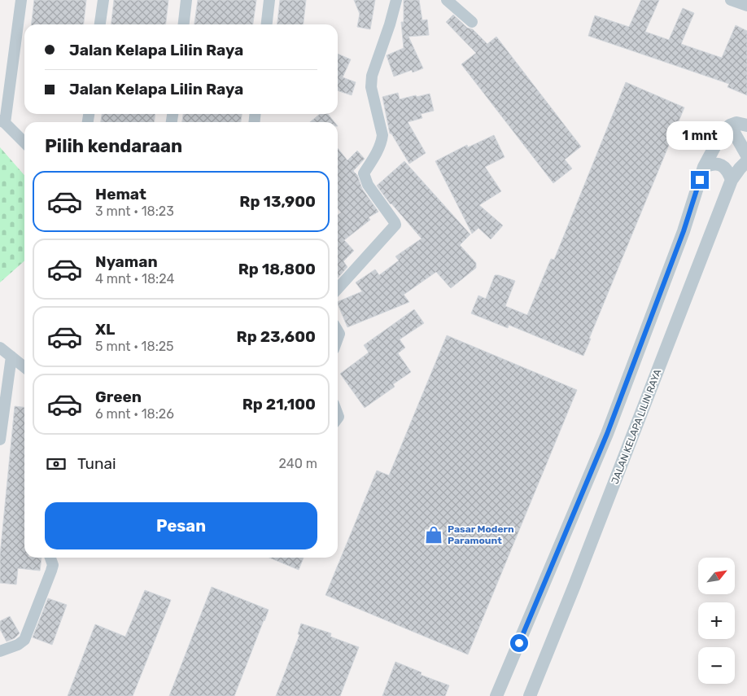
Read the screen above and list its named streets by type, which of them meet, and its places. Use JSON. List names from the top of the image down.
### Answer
{
  "streets": {
    "street": ["JALAN KELAPA LILIN RAYA"]
  },
  "places": {
    "shop": ["Pasar Modern Paramount"]
  },
  "north": "top right",
  "page": {
    "banner": ["Jalan Kelapa Lilin Raya", "Jalan Kelapa Lilin Raya"],
    "bubble": "1 mnt",
    "heading": "Pilih kendaraan",
    "list": [
      {
        "name": "Hemat",
        "note": "3 mnt · 18:23",
        "value": "Rp 13,900"
      },
      {
        "name": "Nyaman",
        "note": "4 mnt · 18:24",
        "value": "Rp 18,800"
      },
      {
        "name": "XL",
        "note": "5 mnt · 18:25",
        "value": "Rp 23,600"
      },
      {
        "name": "Green",
        "note": "6 mnt · 18:26",
        "value": "Rp 21,100"
      }
    ],
    "pay": ["Tunai", "240 m"],
    "buttons": "Pesan",
    "map_buttons": ["+", "−"]
  }
}
